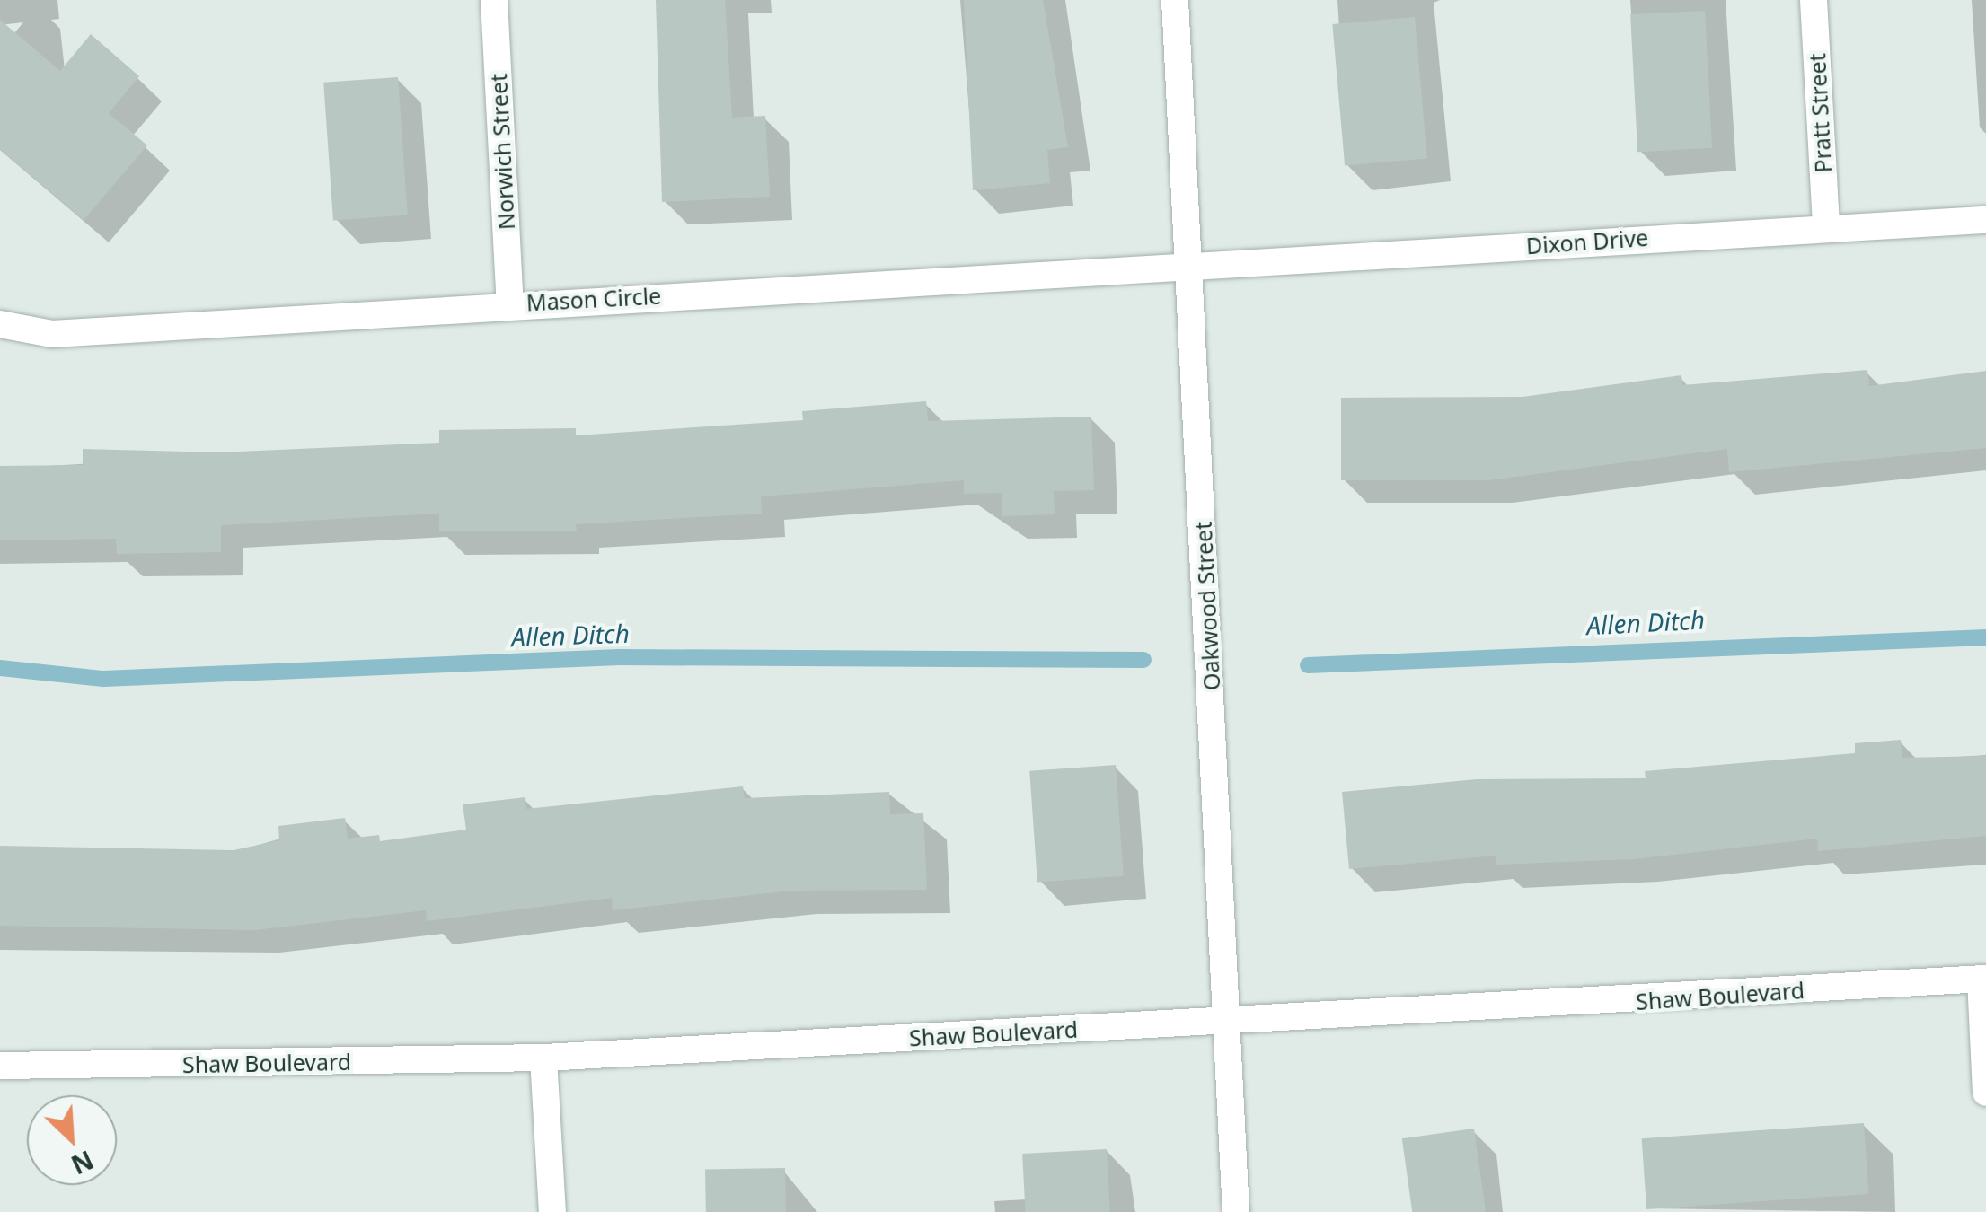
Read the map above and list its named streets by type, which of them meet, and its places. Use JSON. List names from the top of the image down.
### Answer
{
  "streets": {
    "street": [
      "Pratt Street",
      "Norwich Street",
      "Dixon Drive",
      "Mason Circle",
      "Oakwood Street",
      "Shaw Boulevard"
    ]
  },
  "crossings": [
    ["Pratt Street", "Dixon Drive"],
    ["Norwich Street", "Mason Circle"],
    ["Dixon Drive", "Mason Circle"],
    ["Dixon Drive", "Oakwood Street"],
    ["Mason Circle", "Oakwood Street"],
    ["Oakwood Street", "Shaw Boulevard"]
  ],
  "water": ["Allen Ditch"],
  "north": "bottom right"
}
